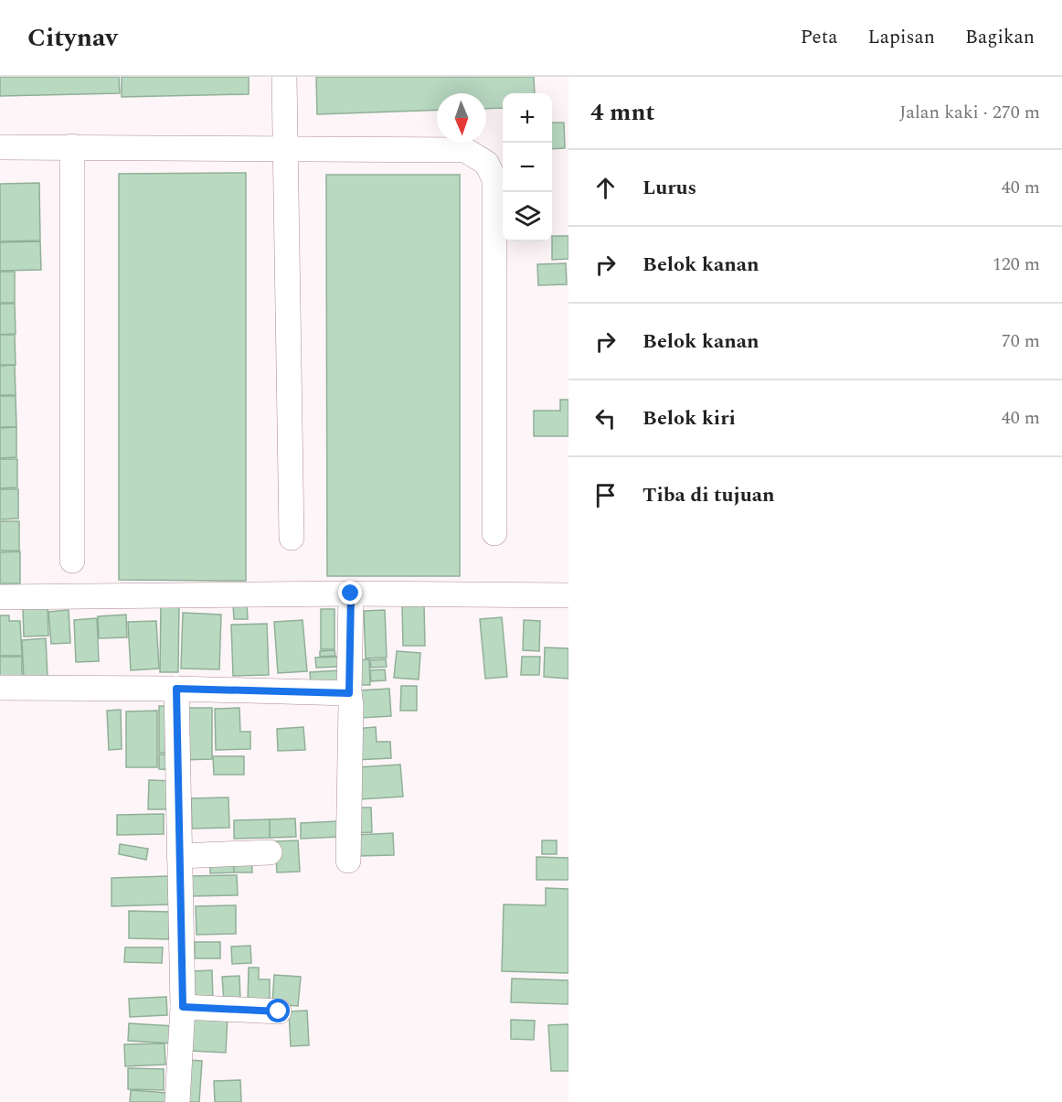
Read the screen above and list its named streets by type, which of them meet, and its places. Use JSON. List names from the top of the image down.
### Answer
{
  "north": "bottom",
  "page": {
    "header": "Citynav",
    "nav": ["Peta", "Lapisan", "Bagikan"],
    "heading": ["4 mnt", "Jalan kaki · 270 m"],
    "map_buttons": ["+", "−"],
    "list": [
      ["Lurus", "40 m"],
      ["Belok kanan", "120 m"],
      ["Belok kanan", "70 m"],
      ["Belok kiri", "40 m"],
      "Tiba di tujuan"
    ]
  }
}
